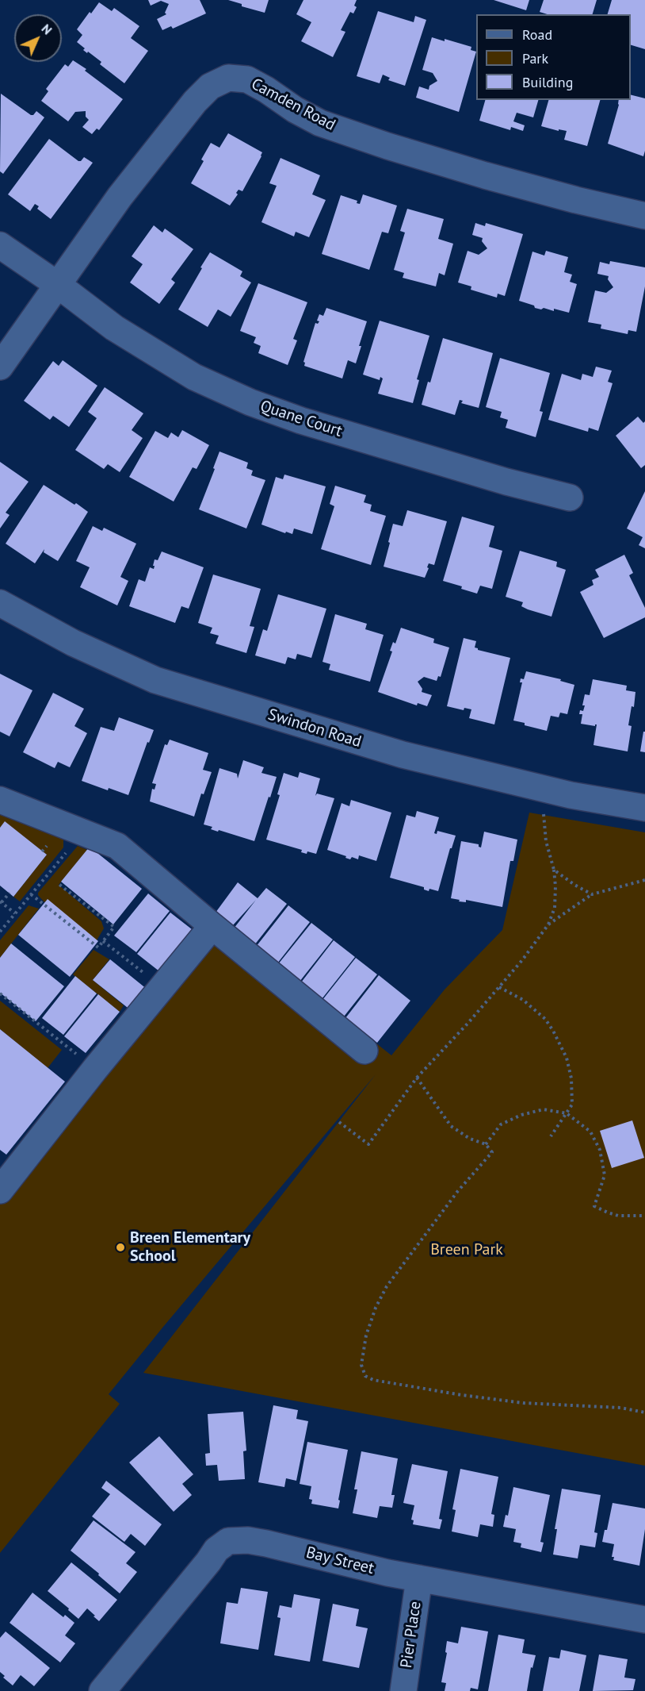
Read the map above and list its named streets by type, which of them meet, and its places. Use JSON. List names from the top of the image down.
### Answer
{
  "streets": {
    "street": [
      "Camden Road",
      "Quane Court",
      "Swindon Road",
      "Bay Street",
      "Pier Place"
    ]
  },
  "crossings": [
    ["Camden Road", "Quane Court"],
    ["Bay Street", "Pier Place"]
  ],
  "parks": ["Breen Park"],
  "places": ["Breen Elementary School"],
  "legend": ["Road", "Park", "Building"],
  "north": "top right"
}
